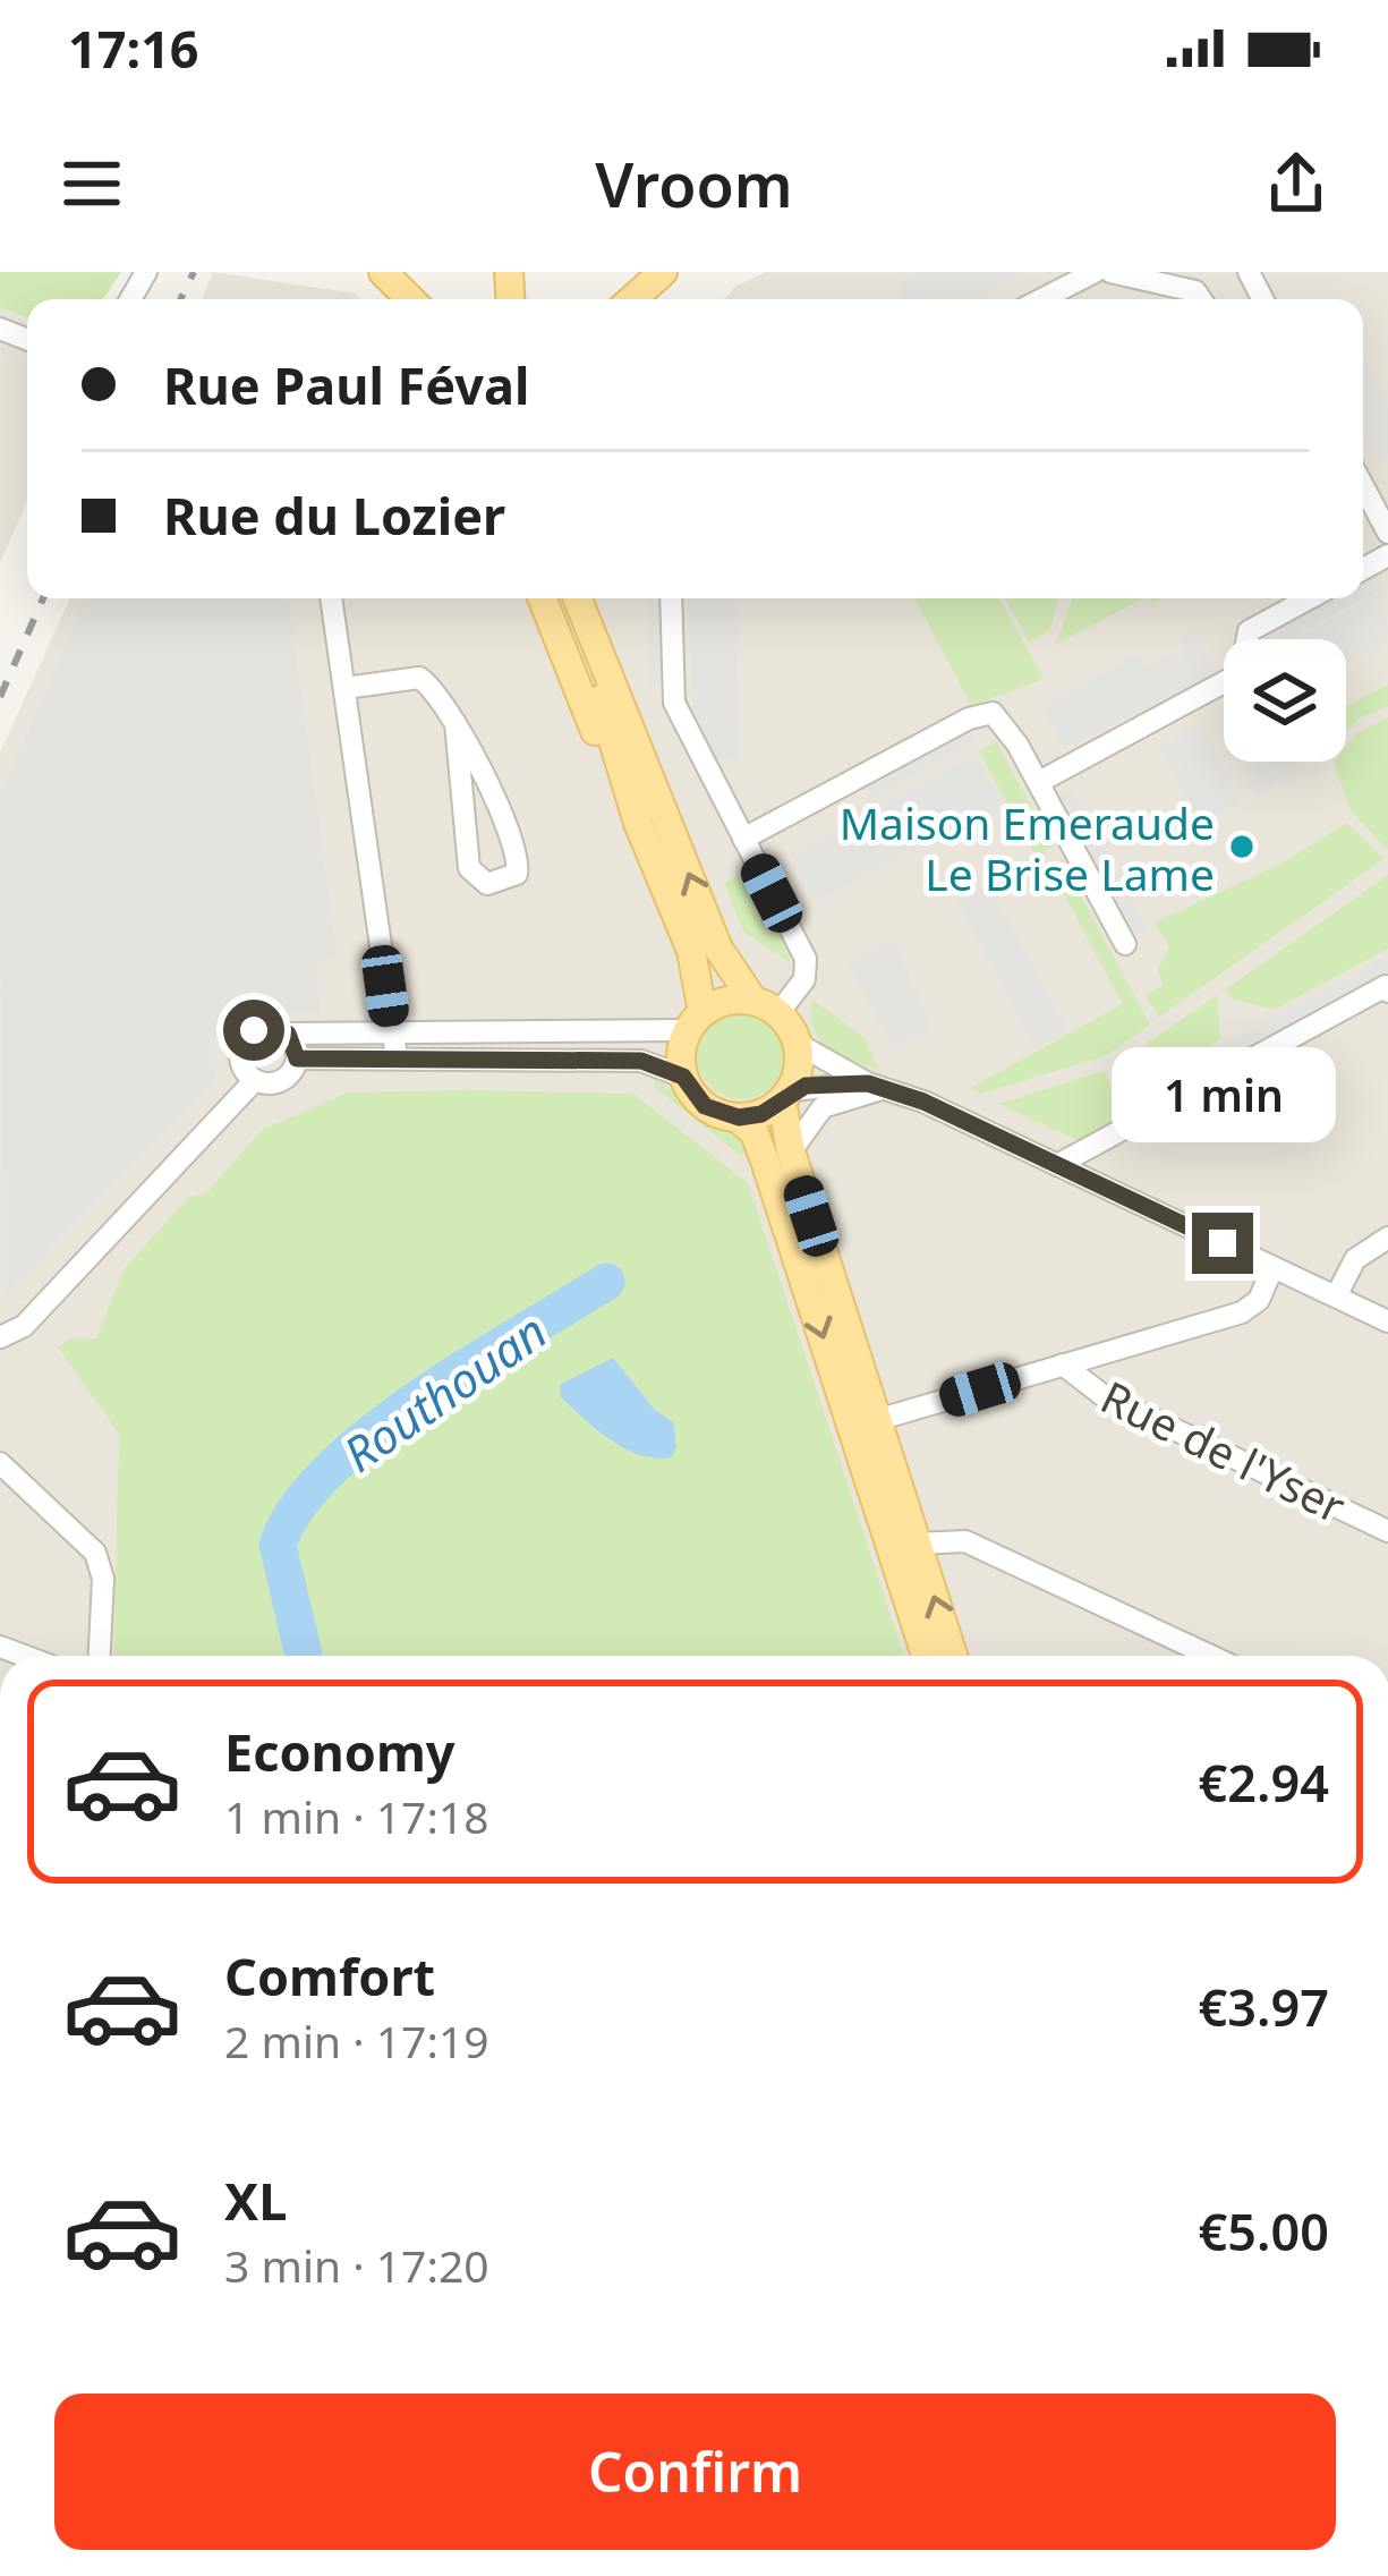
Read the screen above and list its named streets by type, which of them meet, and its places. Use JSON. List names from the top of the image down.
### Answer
{
  "streets": {
    "street": ["Rue de l'Yser"]
  },
  "water": ["Routhouan"],
  "places": ["Maison Emeraude Le Brise Lame"],
  "page": {
    "status": "17:16",
    "header": "Vroom",
    "banner": ["Rue Paul Féval", "Rue du Lozier"],
    "bubble": "1 min",
    "list": [
      {
        "name": "Economy",
        "note": "1 min · 17:18",
        "value": "€2.94"
      },
      {
        "name": "Comfort",
        "note": "2 min · 17:19",
        "value": "€3.97"
      },
      {
        "name": "XL",
        "note": "3 min · 17:20",
        "value": "€5.00"
      }
    ],
    "buttons": "Confirm"
  }
}
